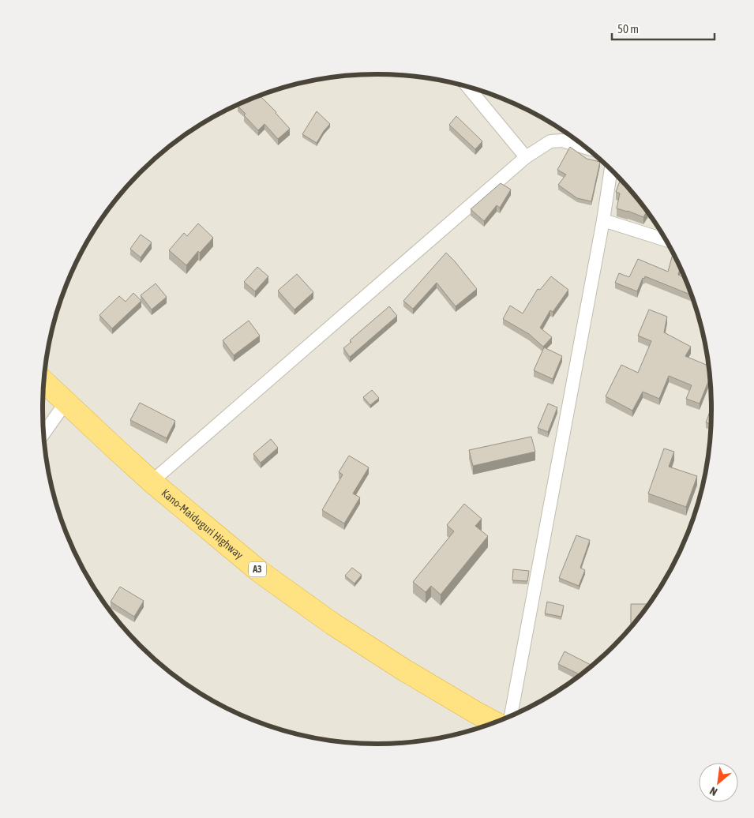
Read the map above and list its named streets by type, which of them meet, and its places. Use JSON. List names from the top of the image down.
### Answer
{
  "streets": {
    "highway": ["Kano-Maiduguri Highway", "A3"]
  },
  "scale_bar": "50 m",
  "north": "bottom left"
}
